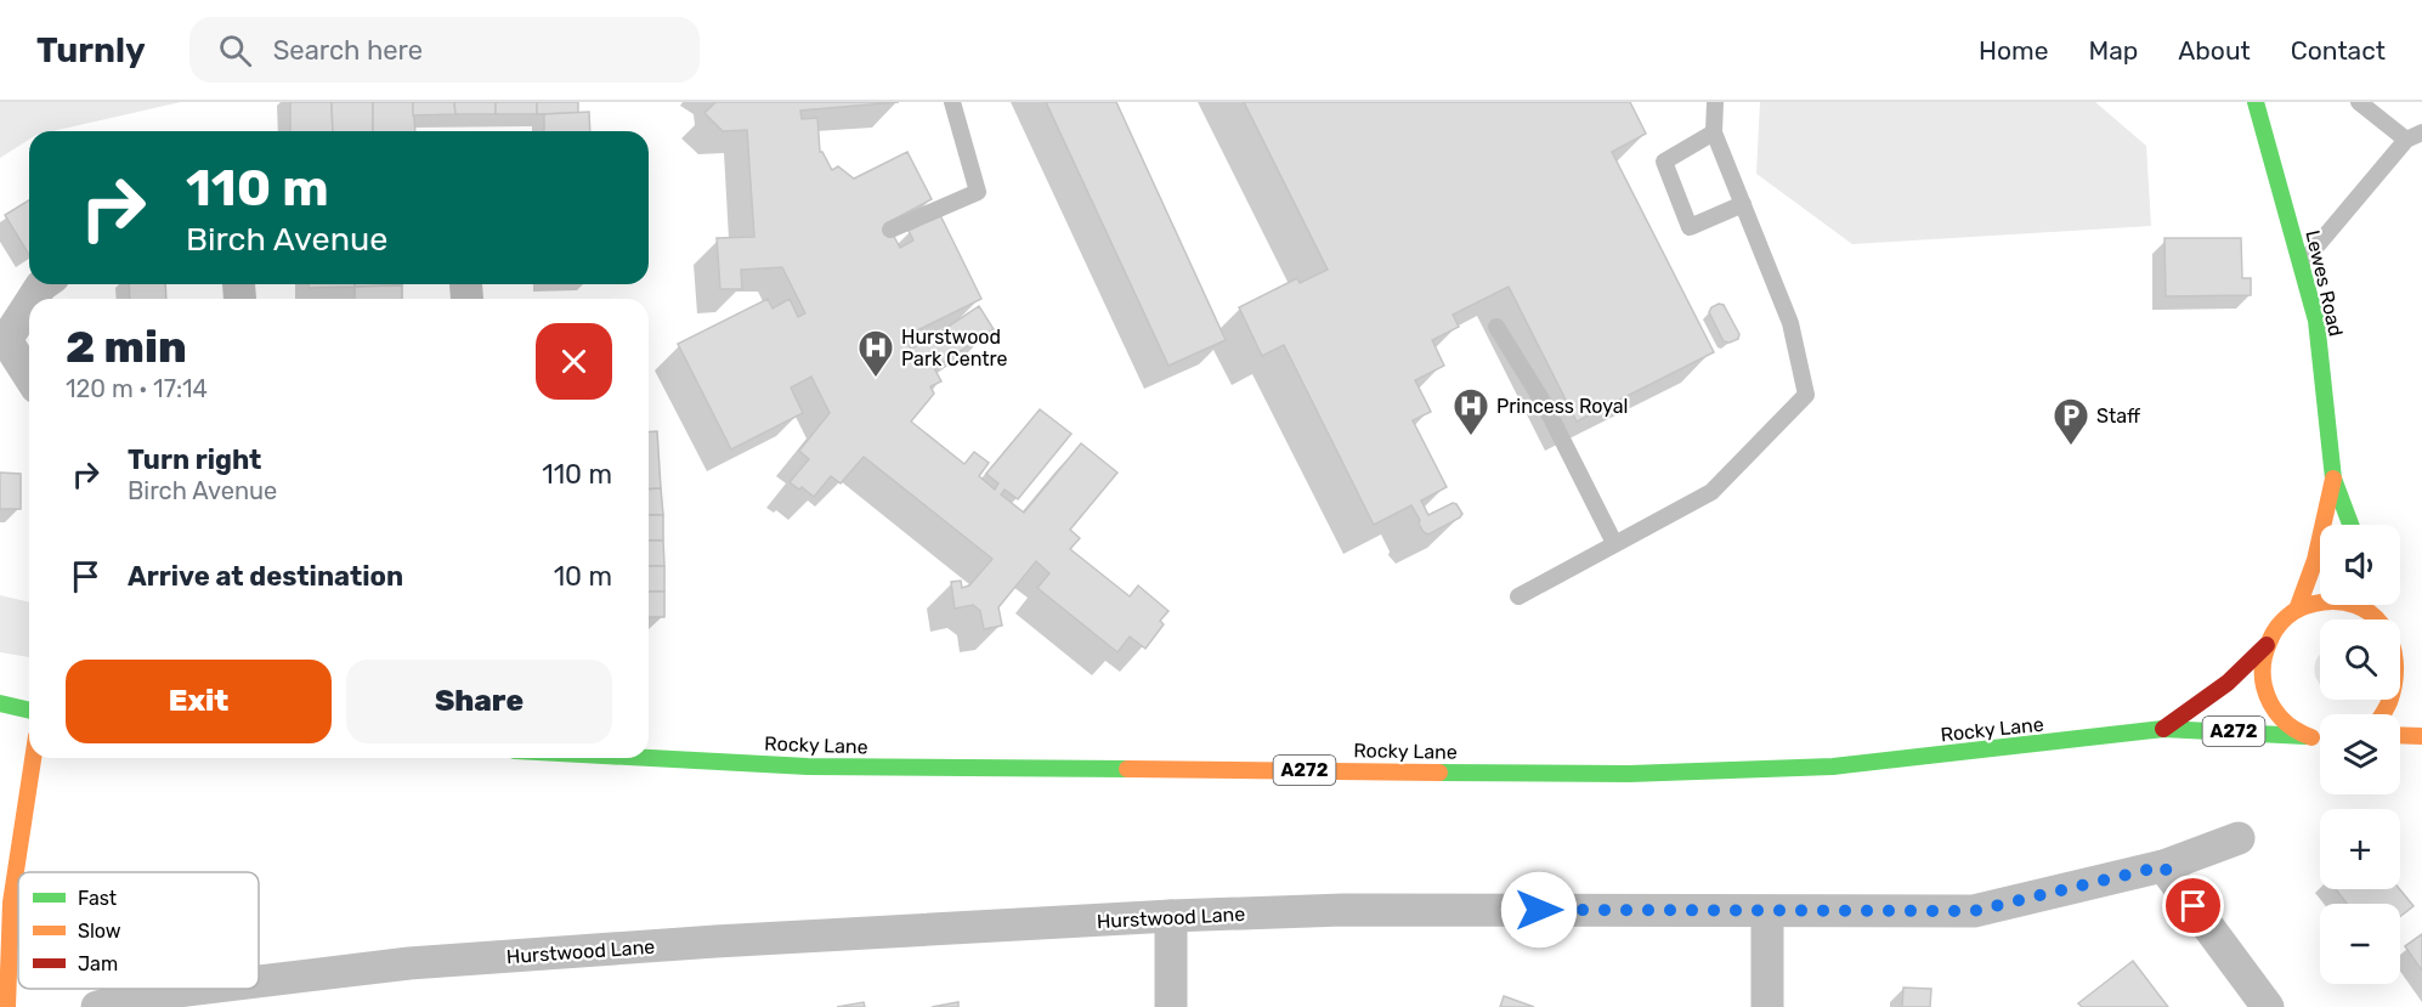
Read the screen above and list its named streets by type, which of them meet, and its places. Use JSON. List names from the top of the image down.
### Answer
{
  "streets": {
    "main road": ["Lewes Road", "Rocky Lane", "A272"],
    "street": ["Hurstwood Lane"]
  },
  "crossings": [
    ["Lewes Road", "Rocky Lane"]
  ],
  "places": {
    "hospital": ["Hurstwood Park Centre", "Princess Royal"],
    "parking": ["Staff"]
  },
  "legend": ["Fast", "Slow", "Jam"],
  "page": {
    "header": "Turnly",
    "search": "Search here",
    "nav": [
      "Home",
      "Map",
      "About",
      "Contact"
    ],
    "turn": ["110 m", "Birch Avenue"],
    "heading": ["2 min", "120 m · 17:14"],
    "list": [
      {
        "name": "Turn right",
        "note": "Birch Avenue",
        "value": "110 m"
      },
      {
        "name": "Arrive at destination",
        "value": "10 m"
      }
    ],
    "map_buttons": ["+", "−"],
    "buttons": ["Exit", "Share"]
  }
}
